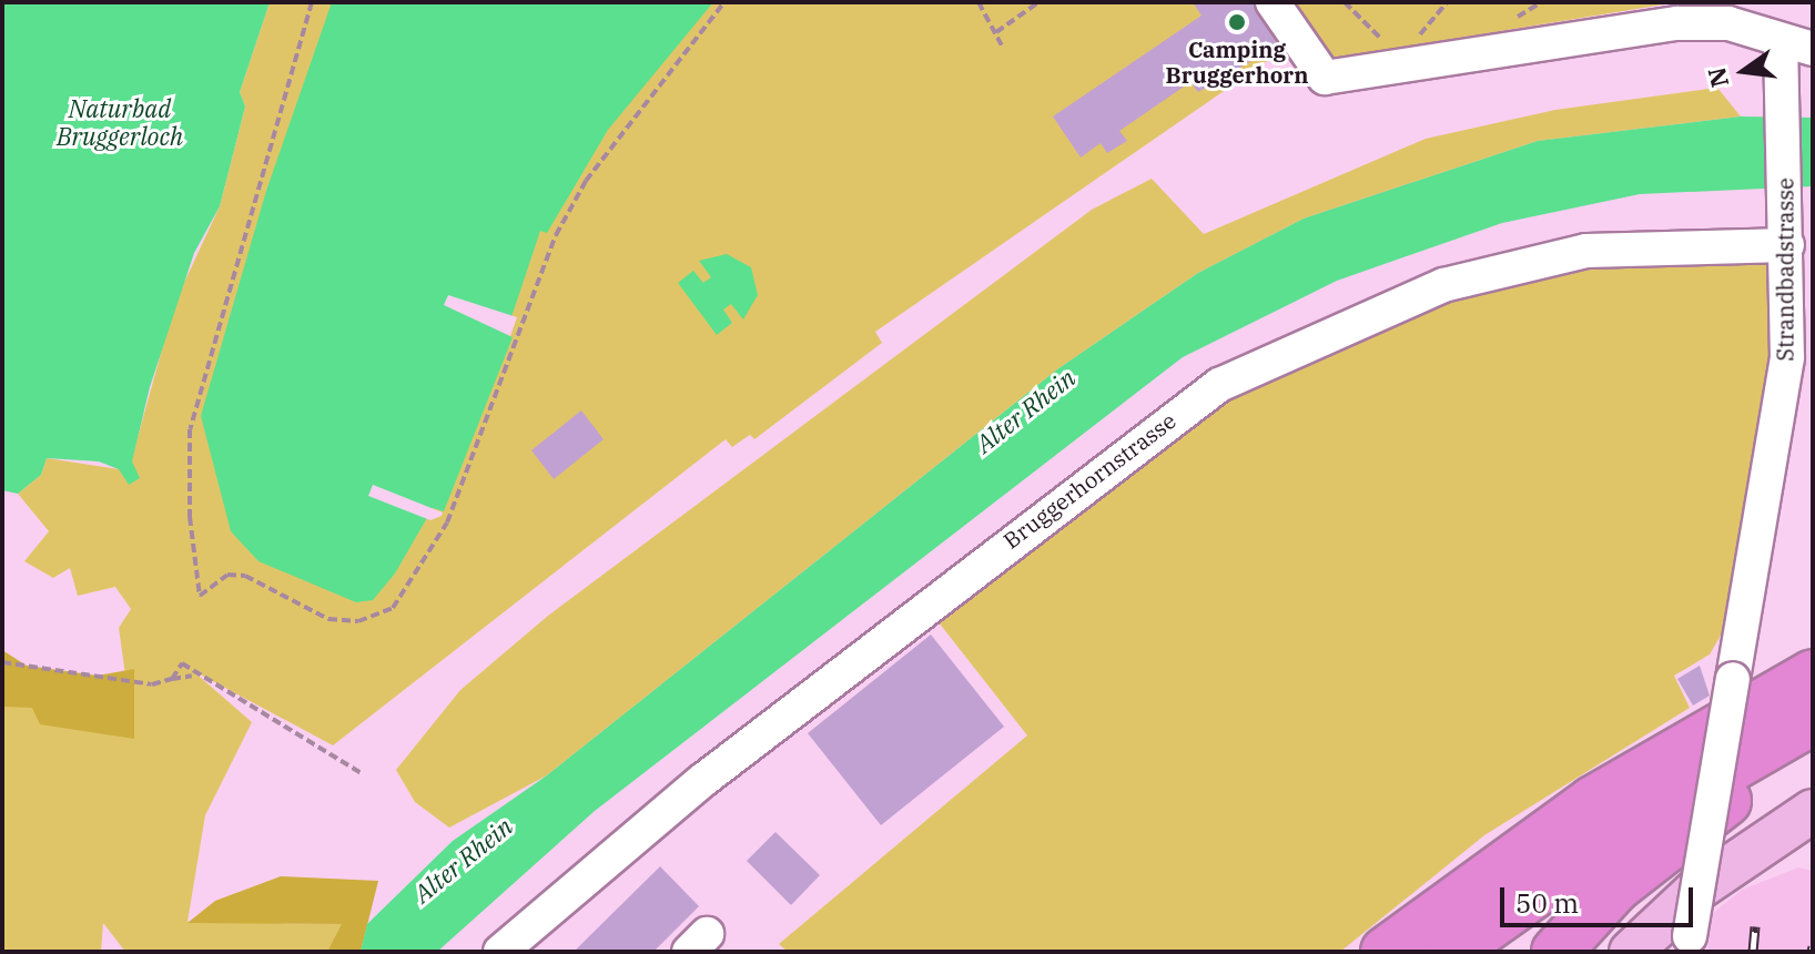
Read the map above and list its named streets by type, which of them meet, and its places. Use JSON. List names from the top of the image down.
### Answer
{
  "streets": {
    "street": ["Strandbadstrasse", "Bruggerhornstrasse"]
  },
  "crossings": [
    ["Strandbadstrasse", "Bruggerhornstrasse"]
  ],
  "water": ["Naturbad Bruggerloch", "Alter Rhein"],
  "places": ["Camping Bruggerhorn"],
  "scale_bar": "50 m",
  "north": "left"
}
